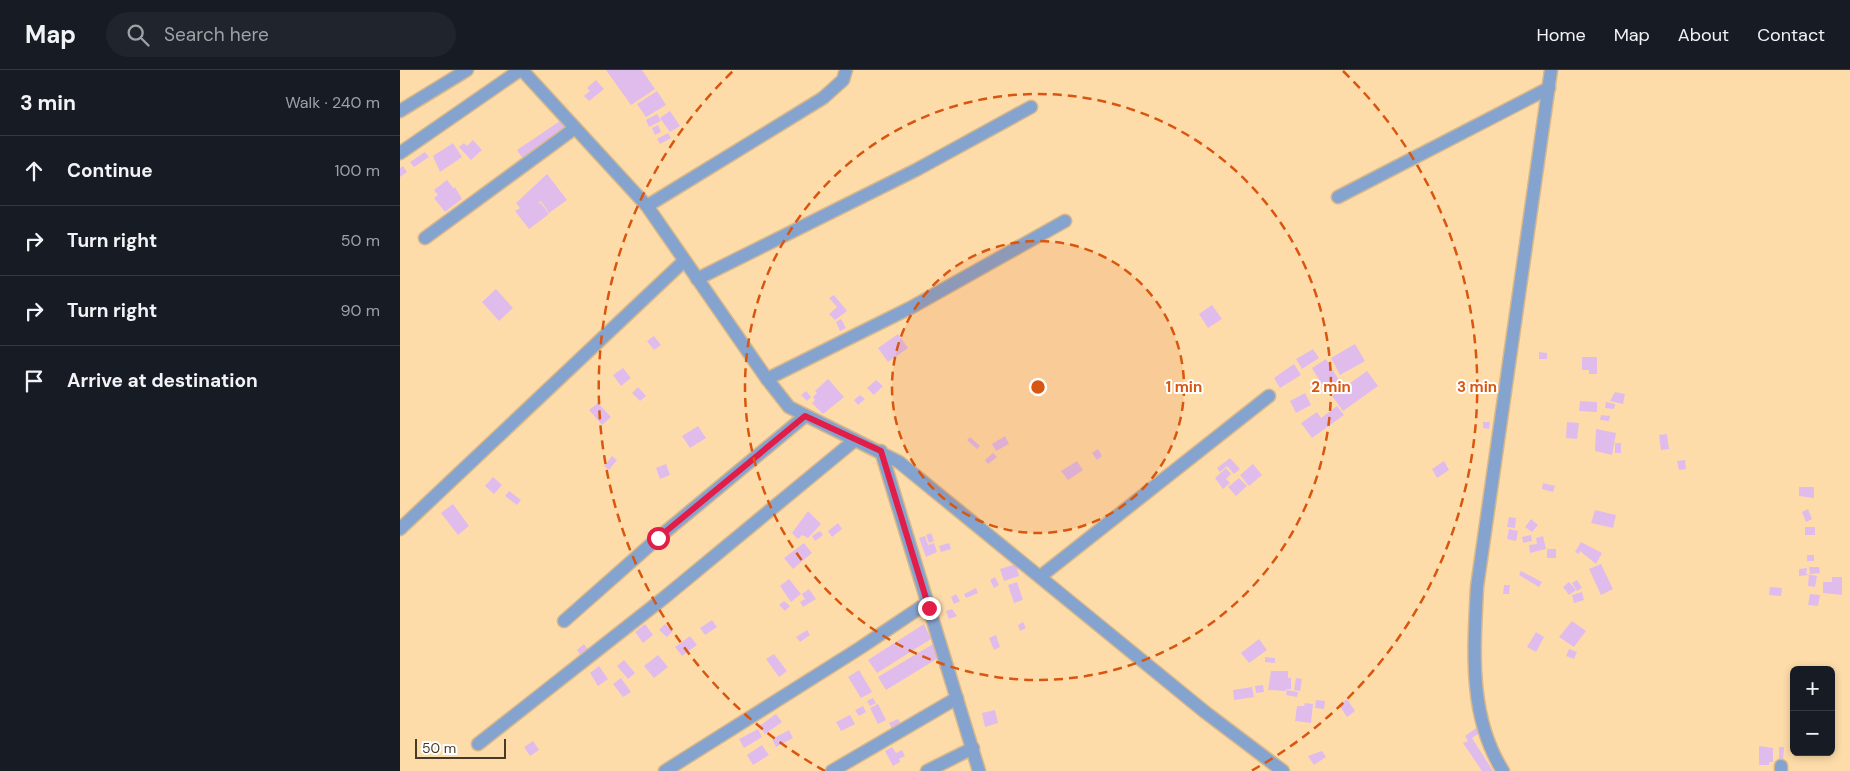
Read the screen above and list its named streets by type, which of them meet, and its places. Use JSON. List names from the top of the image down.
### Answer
{
  "scale_bar": "50 m",
  "page": {
    "header": "Map",
    "search": "Search here",
    "nav": [
      "Home",
      "Map",
      "About",
      "Contact"
    ],
    "heading": ["3 min", "Walk · 240 m"],
    "list": [
      ["Continue", "100 m"],
      ["Turn right", "50 m"],
      ["Turn right", "90 m"],
      "Arrive at destination"
    ],
    "map_buttons": ["+", "−"],
    "scale": "50 m"
  },
  "rings": ["1 min", "2 min", "3 min"]
}
